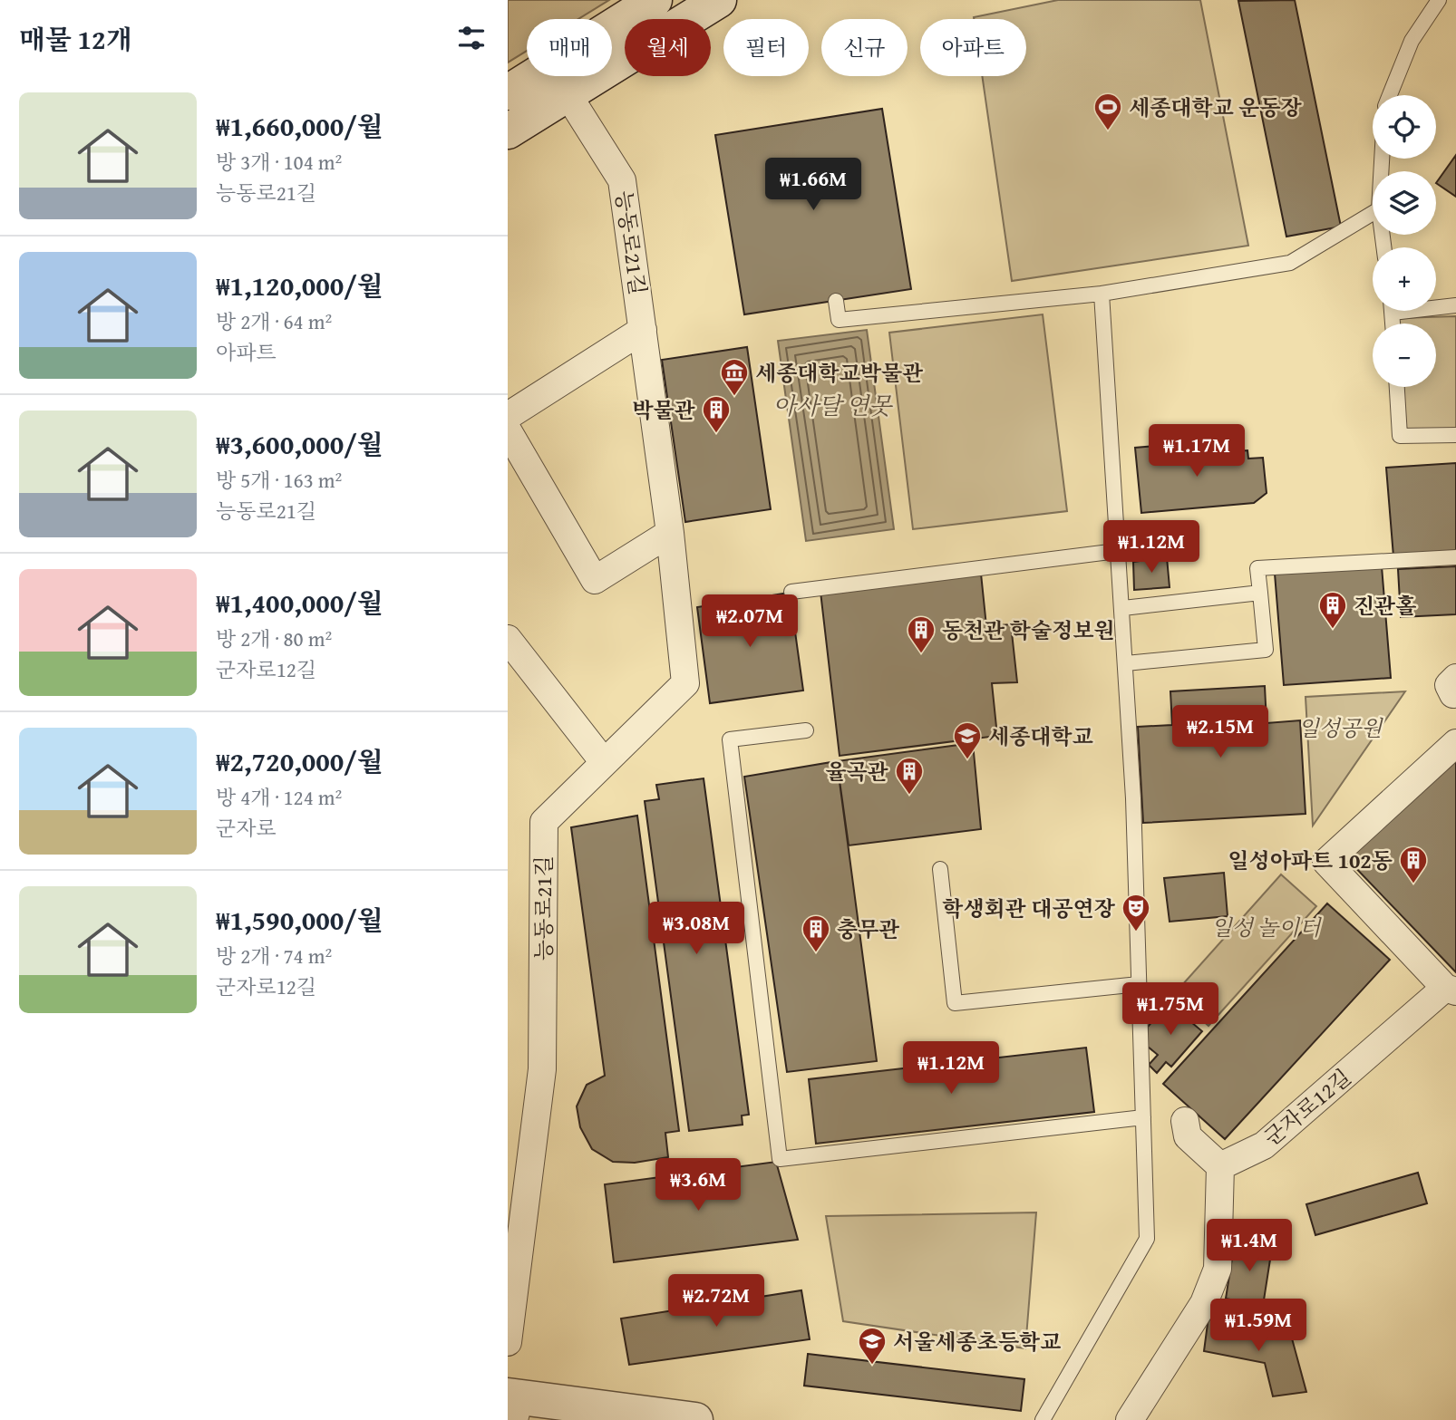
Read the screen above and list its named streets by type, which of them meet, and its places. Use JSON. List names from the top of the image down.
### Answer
{
  "streets": {
    "street": ["능동로21길", "군자로12길"]
  },
  "water": ["아사달 연못"],
  "parks": ["일성공원", "일성 놀이터"],
  "places": {
    "sports": ["세종대학교 운동장"],
    "museum": ["세종대학교박물관"],
    "building": [
      "박물관",
      "진관홀",
      "동천관 학술정보원",
      "율곡관",
      "일성아파트 102동",
      "충무관"
    ],
    "school or university": ["세종대학교", "서울세종초등학교"],
    "theatre": ["학생회관 대공연장"]
  },
  "page": {
    "heading": "매물 12개",
    "chip": [
      "매매",
      "월세",
      "필터",
      "신규",
      "아파트"
    ],
    "list": [
      {
        "name": "₩1,660,000/월",
        "note": "방 3개 · 104 m² · 능동로21길"
      },
      {
        "name": "₩1,120,000/월",
        "note": "방 2개 · 64 m² · 아파트"
      },
      {
        "name": "₩3,600,000/월",
        "note": "방 5개 · 163 m² · 능동로21길"
      },
      {
        "name": "₩1,400,000/월",
        "note": "방 2개 · 80 m² · 군자로12길"
      },
      {
        "name": "₩2,720,000/월",
        "note": "방 4개 · 124 m² · 군자로"
      },
      {
        "name": "₩1,590,000/월",
        "note": "방 2개 · 74 m² · 군자로12길"
      }
    ],
    "map_buttons": ["+", "−"],
    "price": [
      "₩1.66M",
      "₩1.17M",
      "₩1.12M",
      "₩2.07M",
      "₩2.15M",
      "₩3.08M",
      "₩1.75M",
      "₩1.12M",
      "₩3.6M",
      "₩1.4M",
      "₩2.72M",
      "₩1.59M"
    ]
  }
}
